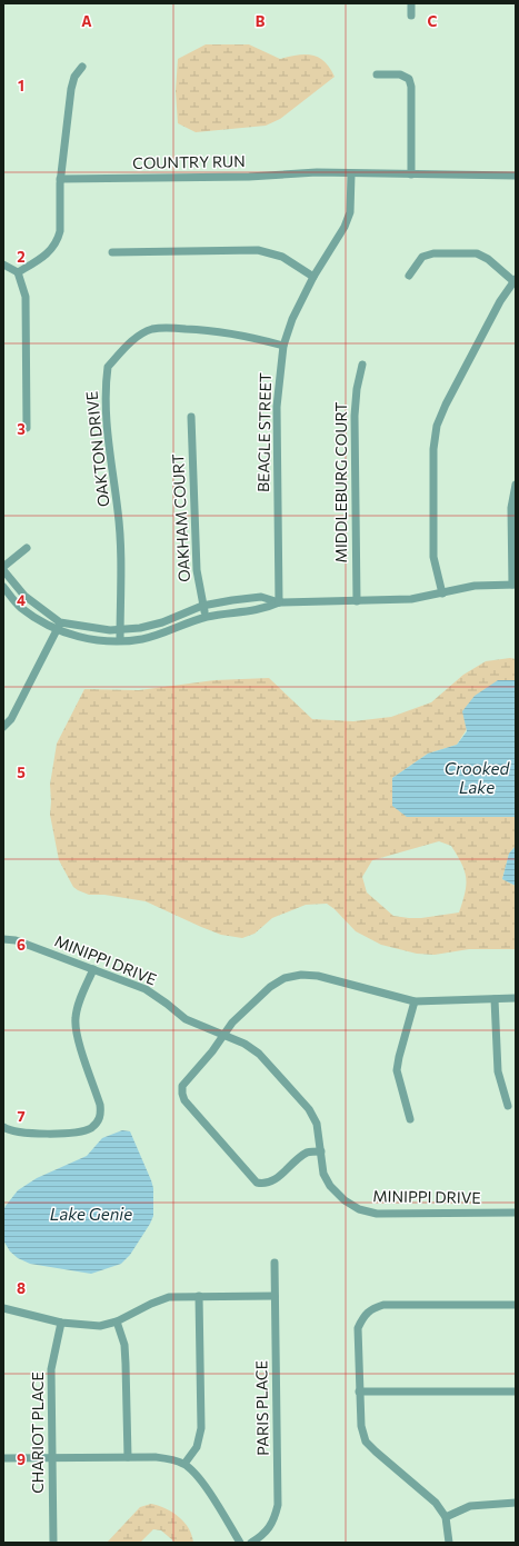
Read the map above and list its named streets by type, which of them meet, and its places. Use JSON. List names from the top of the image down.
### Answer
{
  "streets": {
    "street": [
      "COUNTRY RUN",
      "BEAGLE STREET",
      "OAKTON DRIVE",
      "MIDDLEBURG COURT",
      "OAKHAM COURT",
      "MINIPPI DRIVE",
      "PARIS PLACE",
      "CHARIOT PLACE"
    ]
  },
  "crossings": [
    ["COUNTRY RUN", "BEAGLE STREET"],
    ["BEAGLE STREET", "OAKTON DRIVE"]
  ],
  "water": ["Crooked Lake", "Lake Genie"],
  "grid": {
    "columns": ["A", "B", "C"],
    "rows": [
      "1",
      "2",
      "3",
      "4",
      "5",
      "6",
      "7",
      "8",
      "9"
    ]
  }
}
